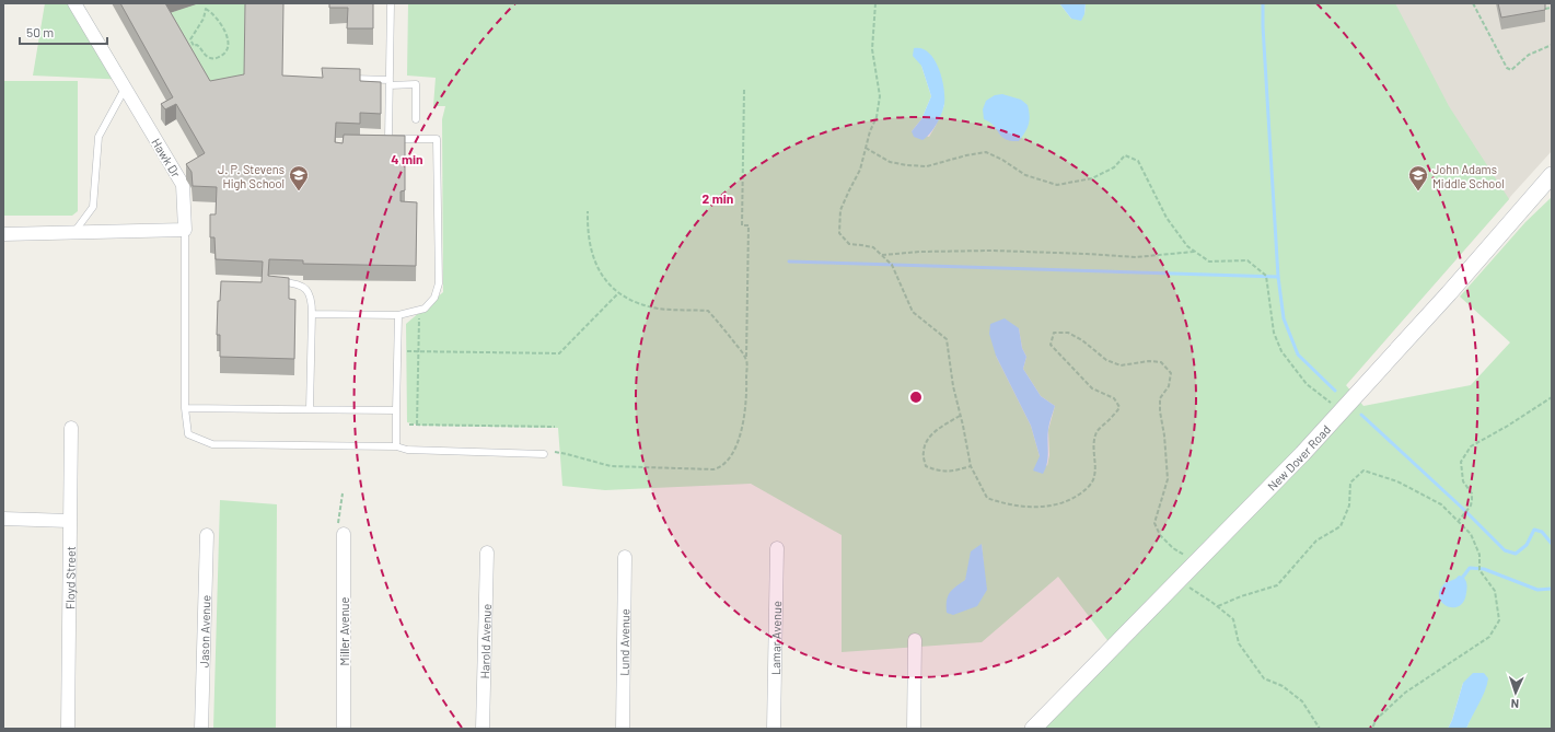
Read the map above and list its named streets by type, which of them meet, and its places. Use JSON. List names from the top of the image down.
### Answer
{
  "streets": {
    "street": [
      "Hawk Dr",
      "New Dover Road",
      "Floyd Street",
      "Jason Avenue",
      "Miller Avenue",
      "Lamar Avenue",
      "Harold Avenue",
      "Lund Avenue"
    ]
  },
  "places": {
    "school or university": ["J. P. Stevens High School", "John Adams Middle School"]
  },
  "scale_bar": "50 m",
  "north": "bottom",
  "rings": ["4 min", "2 min"]
}
